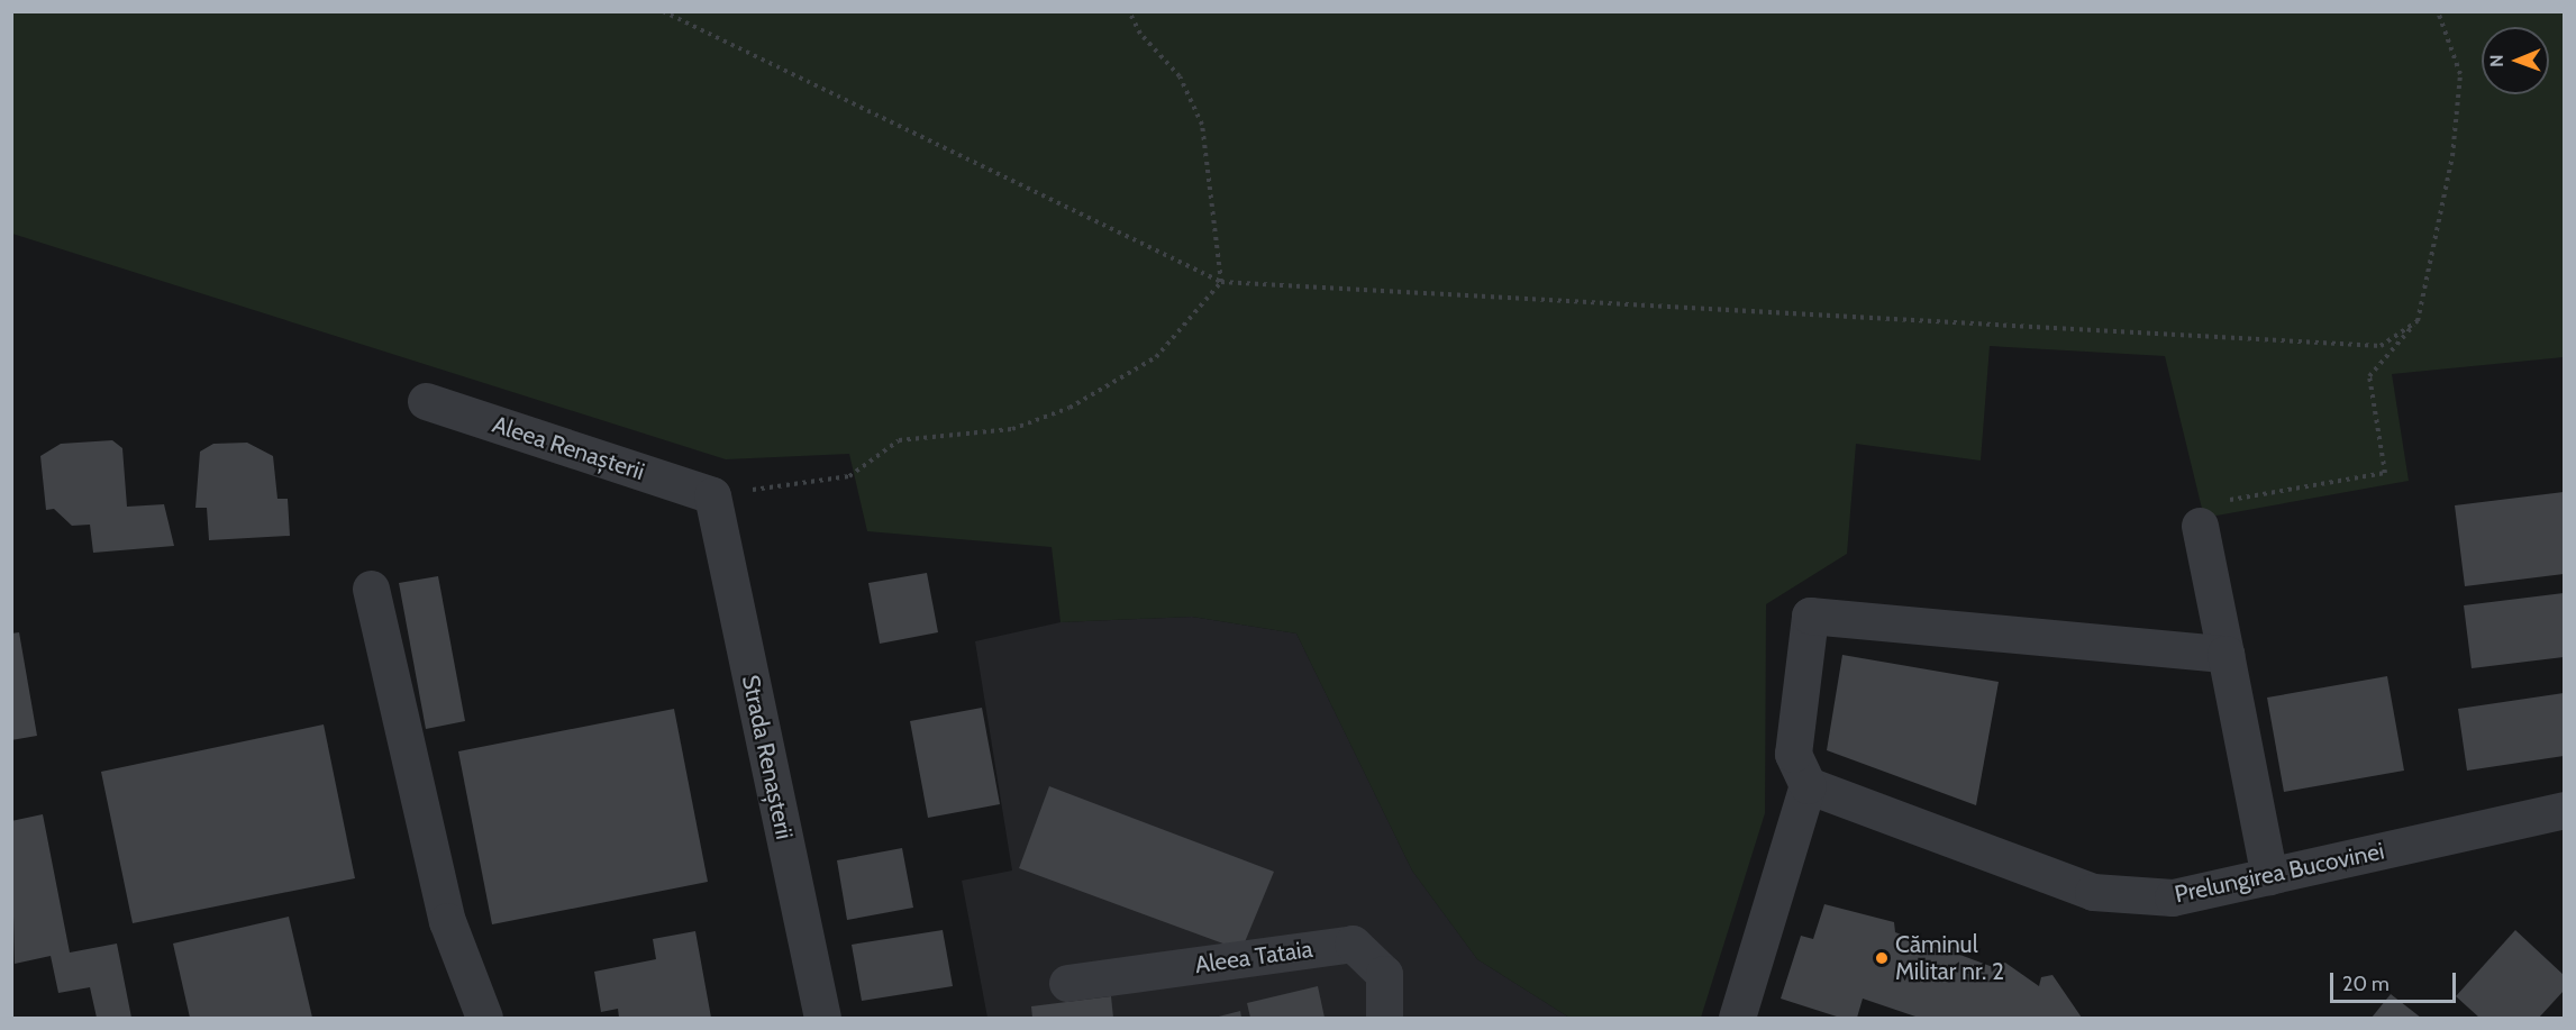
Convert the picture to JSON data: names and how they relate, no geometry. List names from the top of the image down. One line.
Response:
{"streets":{"street":["Aleea Renașterii","Strada Renașterii","Prelungirea Bucovinei","Aleea Tataia"]},"crossings":[["Aleea Renașterii","Strada Renașterii"]],"places":["Căminul Militar nr. 2"],"scale_bar":"20 m","north":"left"}
